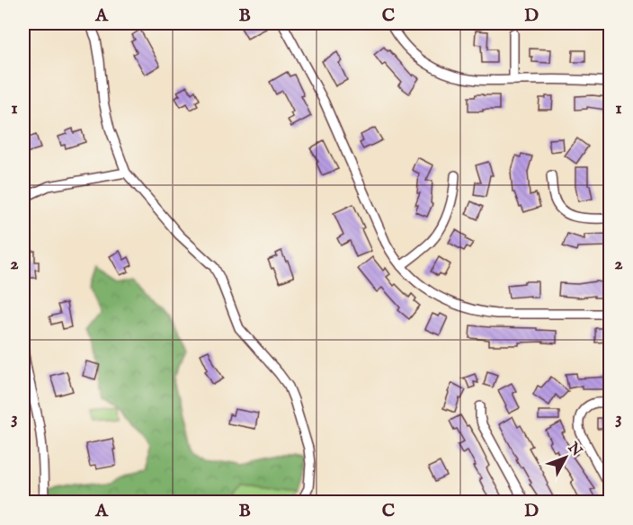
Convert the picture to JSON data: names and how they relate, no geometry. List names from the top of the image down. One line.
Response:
{"north":"top right","grid":{"columns":["A","B","C","D"],"rows":["1","2","3"]}}
